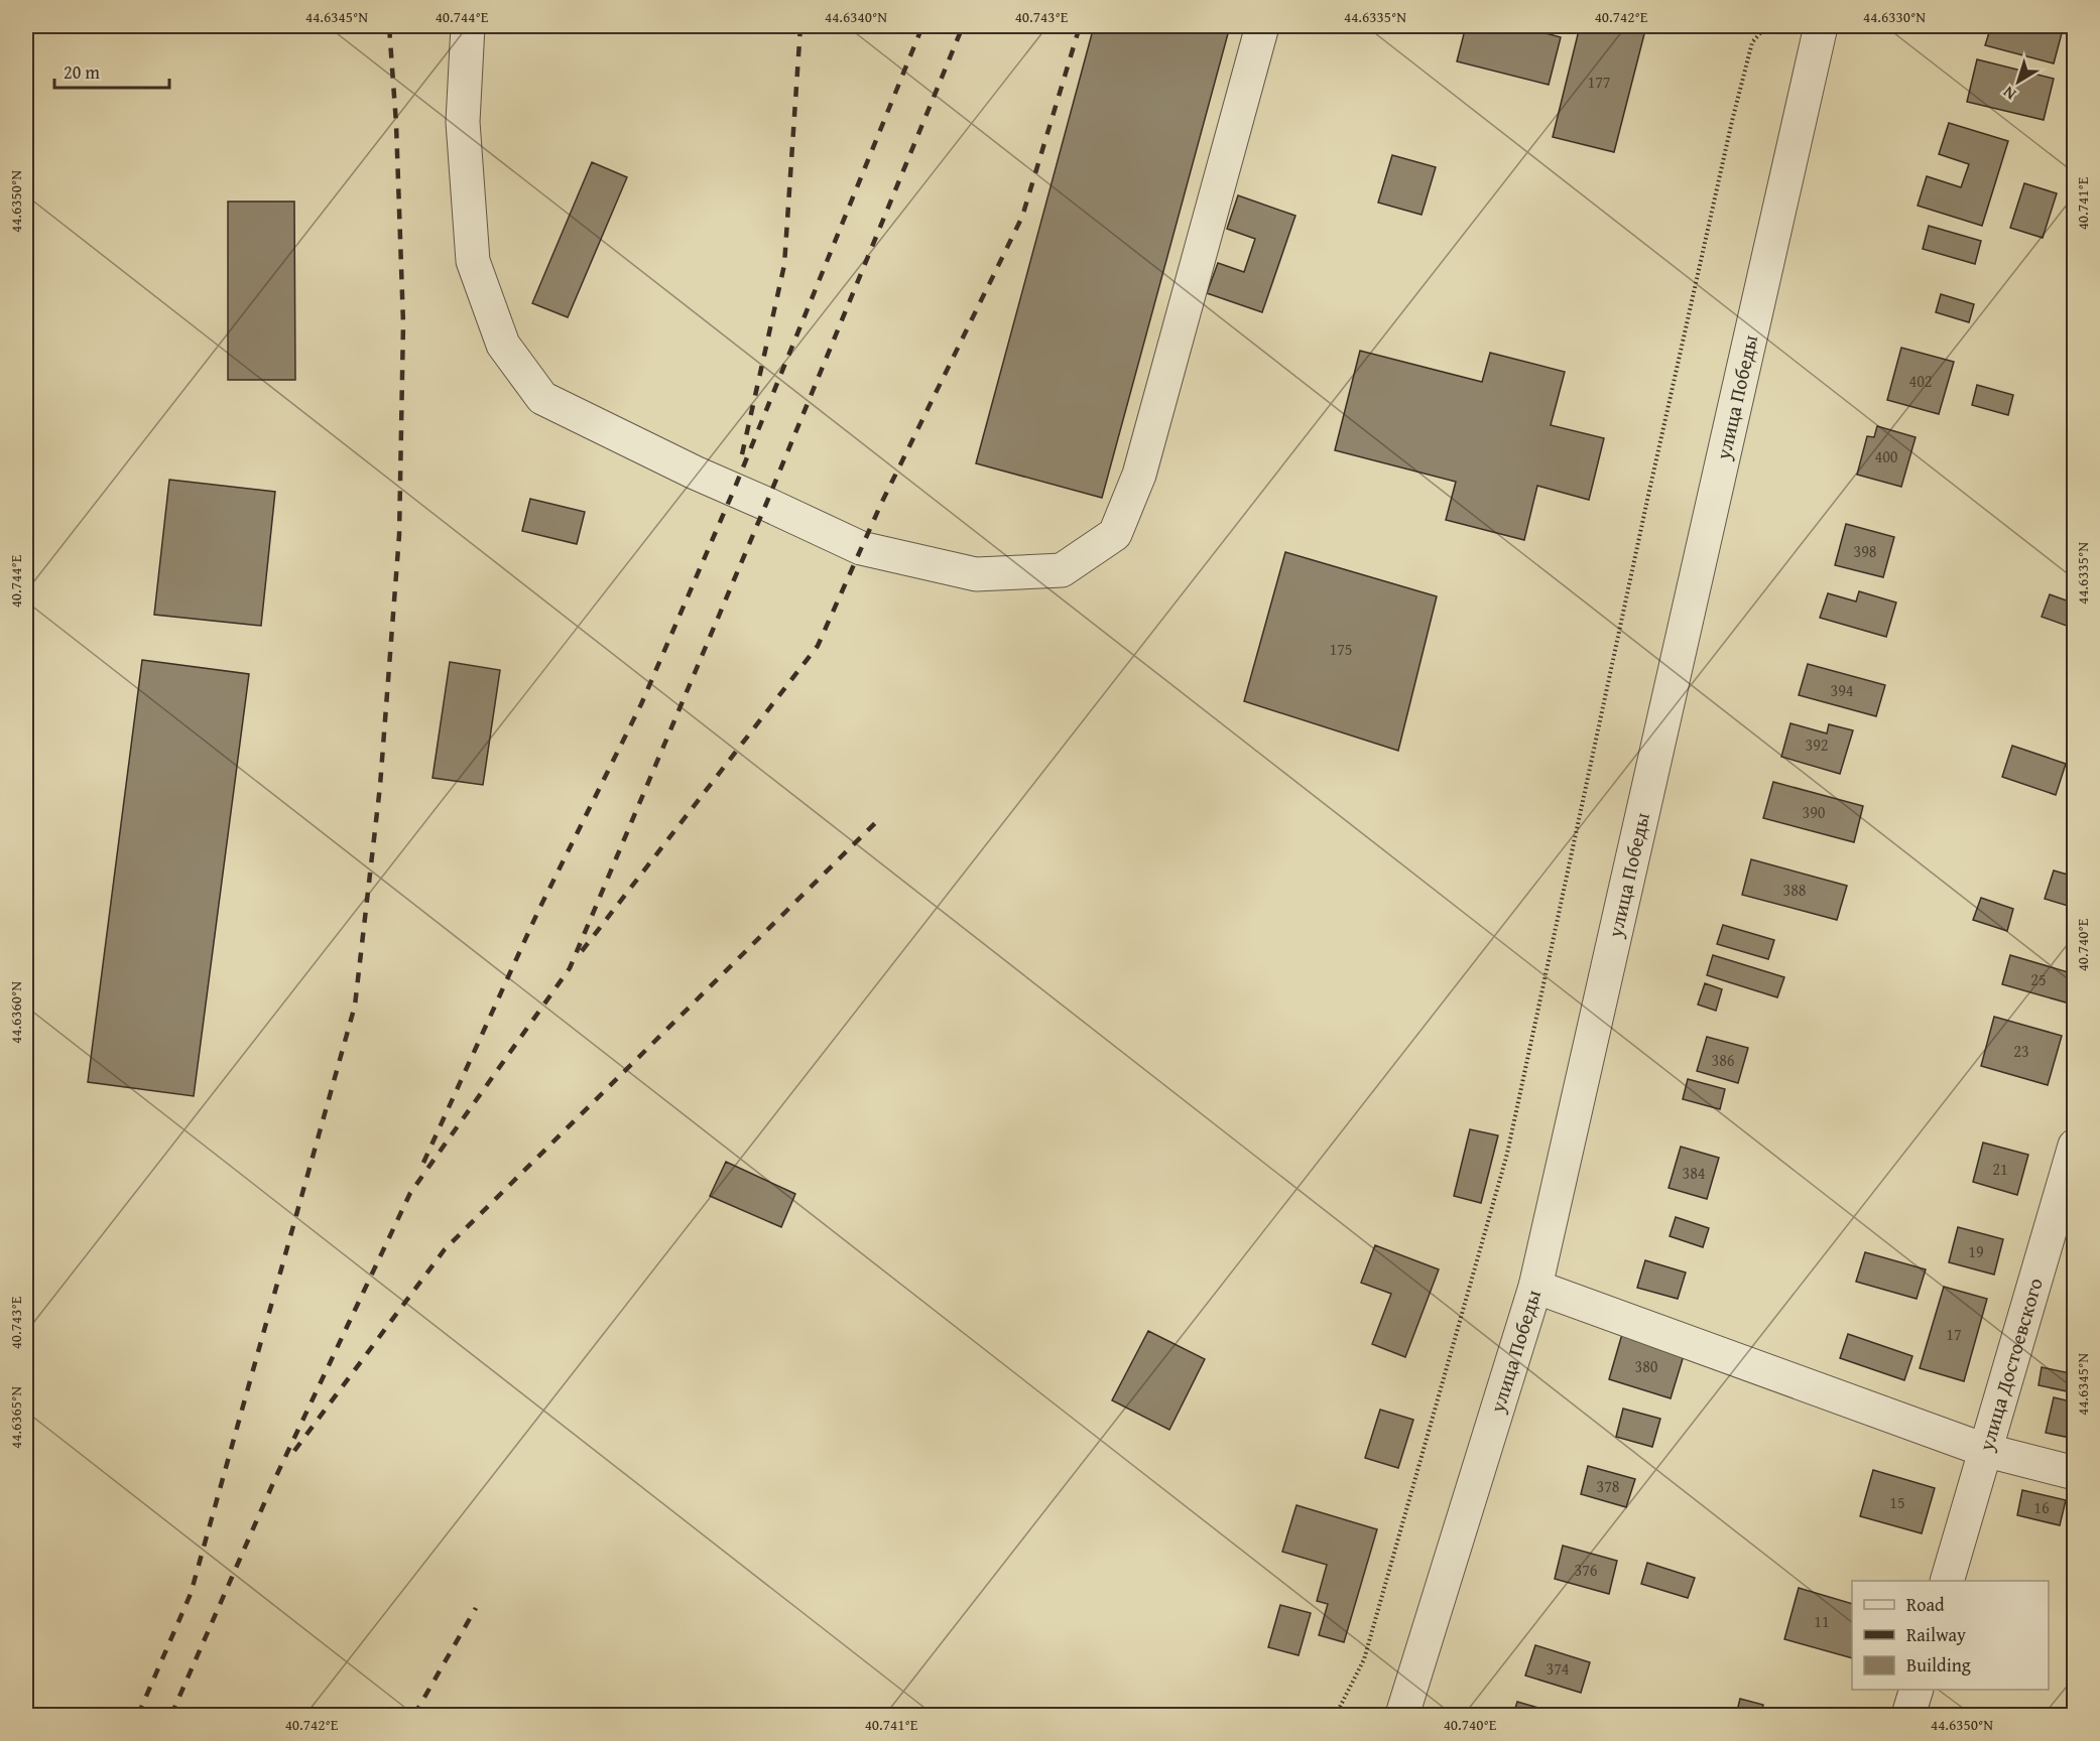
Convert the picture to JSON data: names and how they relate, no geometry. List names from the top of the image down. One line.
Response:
{"streets":{"street":["улица Победы","улица Достоевского"]},"house_numbers":["177","402","400","398","175","394","392","390","388","25","23","386","21","384","19","17","380","378","15","16","376","11","374"],"legend":["Road","Railway","Building"],"scale_bar":"20 m","north":"bottom left","coordinates":["44.6345°N","40.744°E","44.6340°N","40.743°E","44.6335°N","40.742°E","44.6330°N","44.6350°N","40.741°E","40.740°E","44.6360°N","44.6365°N"]}
